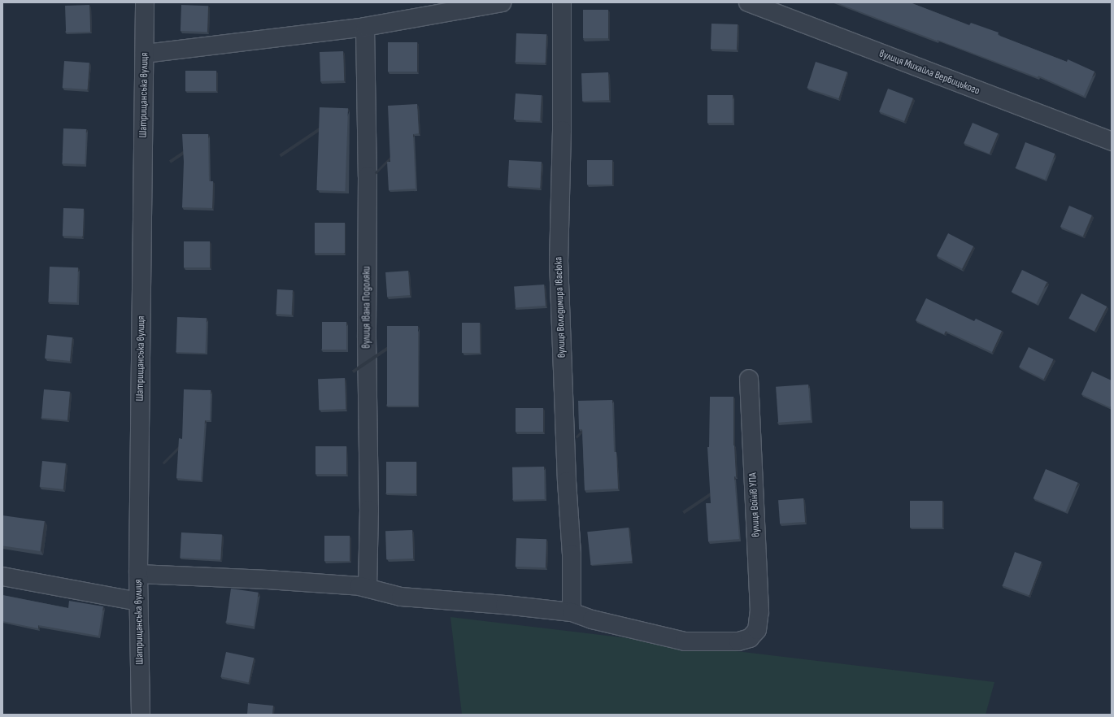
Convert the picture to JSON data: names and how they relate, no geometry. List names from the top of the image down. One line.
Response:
{"streets":{"street":["вулиця Михайла Вербицького","Шатрищанська вулиця","вулиця Івана Подоляки","вулиця Володимира Івасюка","вулиця Воїнів УПА"]},"crossings":[["вулиця Володимира Івасюка","вулиця Воїнів УПА"]]}
